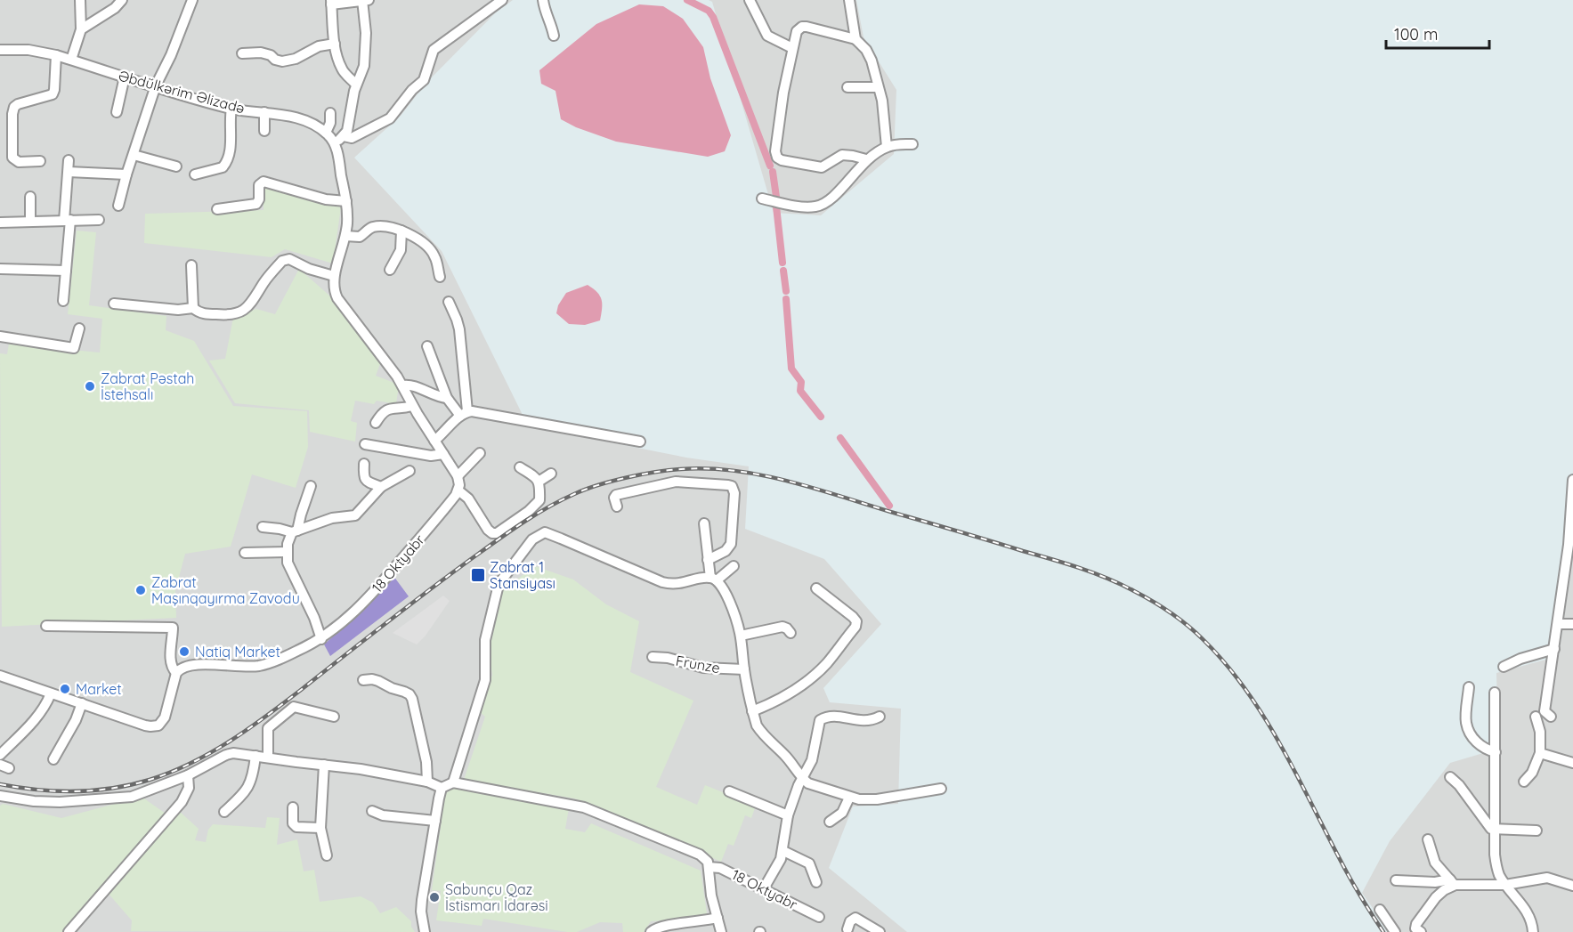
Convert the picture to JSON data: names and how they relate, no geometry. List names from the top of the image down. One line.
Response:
{"streets":{"street":["Əbdülkərim Əlizadə","18 Oktyabr","Frunze"]},"places":{"other":["Zabrat Pəstah İstehsalı","Zabrat Maşınqayırma Zavodu","Natiq Market","Market","Sabunçu Qaz İstismarı İdarəsi"],"transit":["Zabrat 1 Stansiyası"]},"scale_bar":"100 m"}
